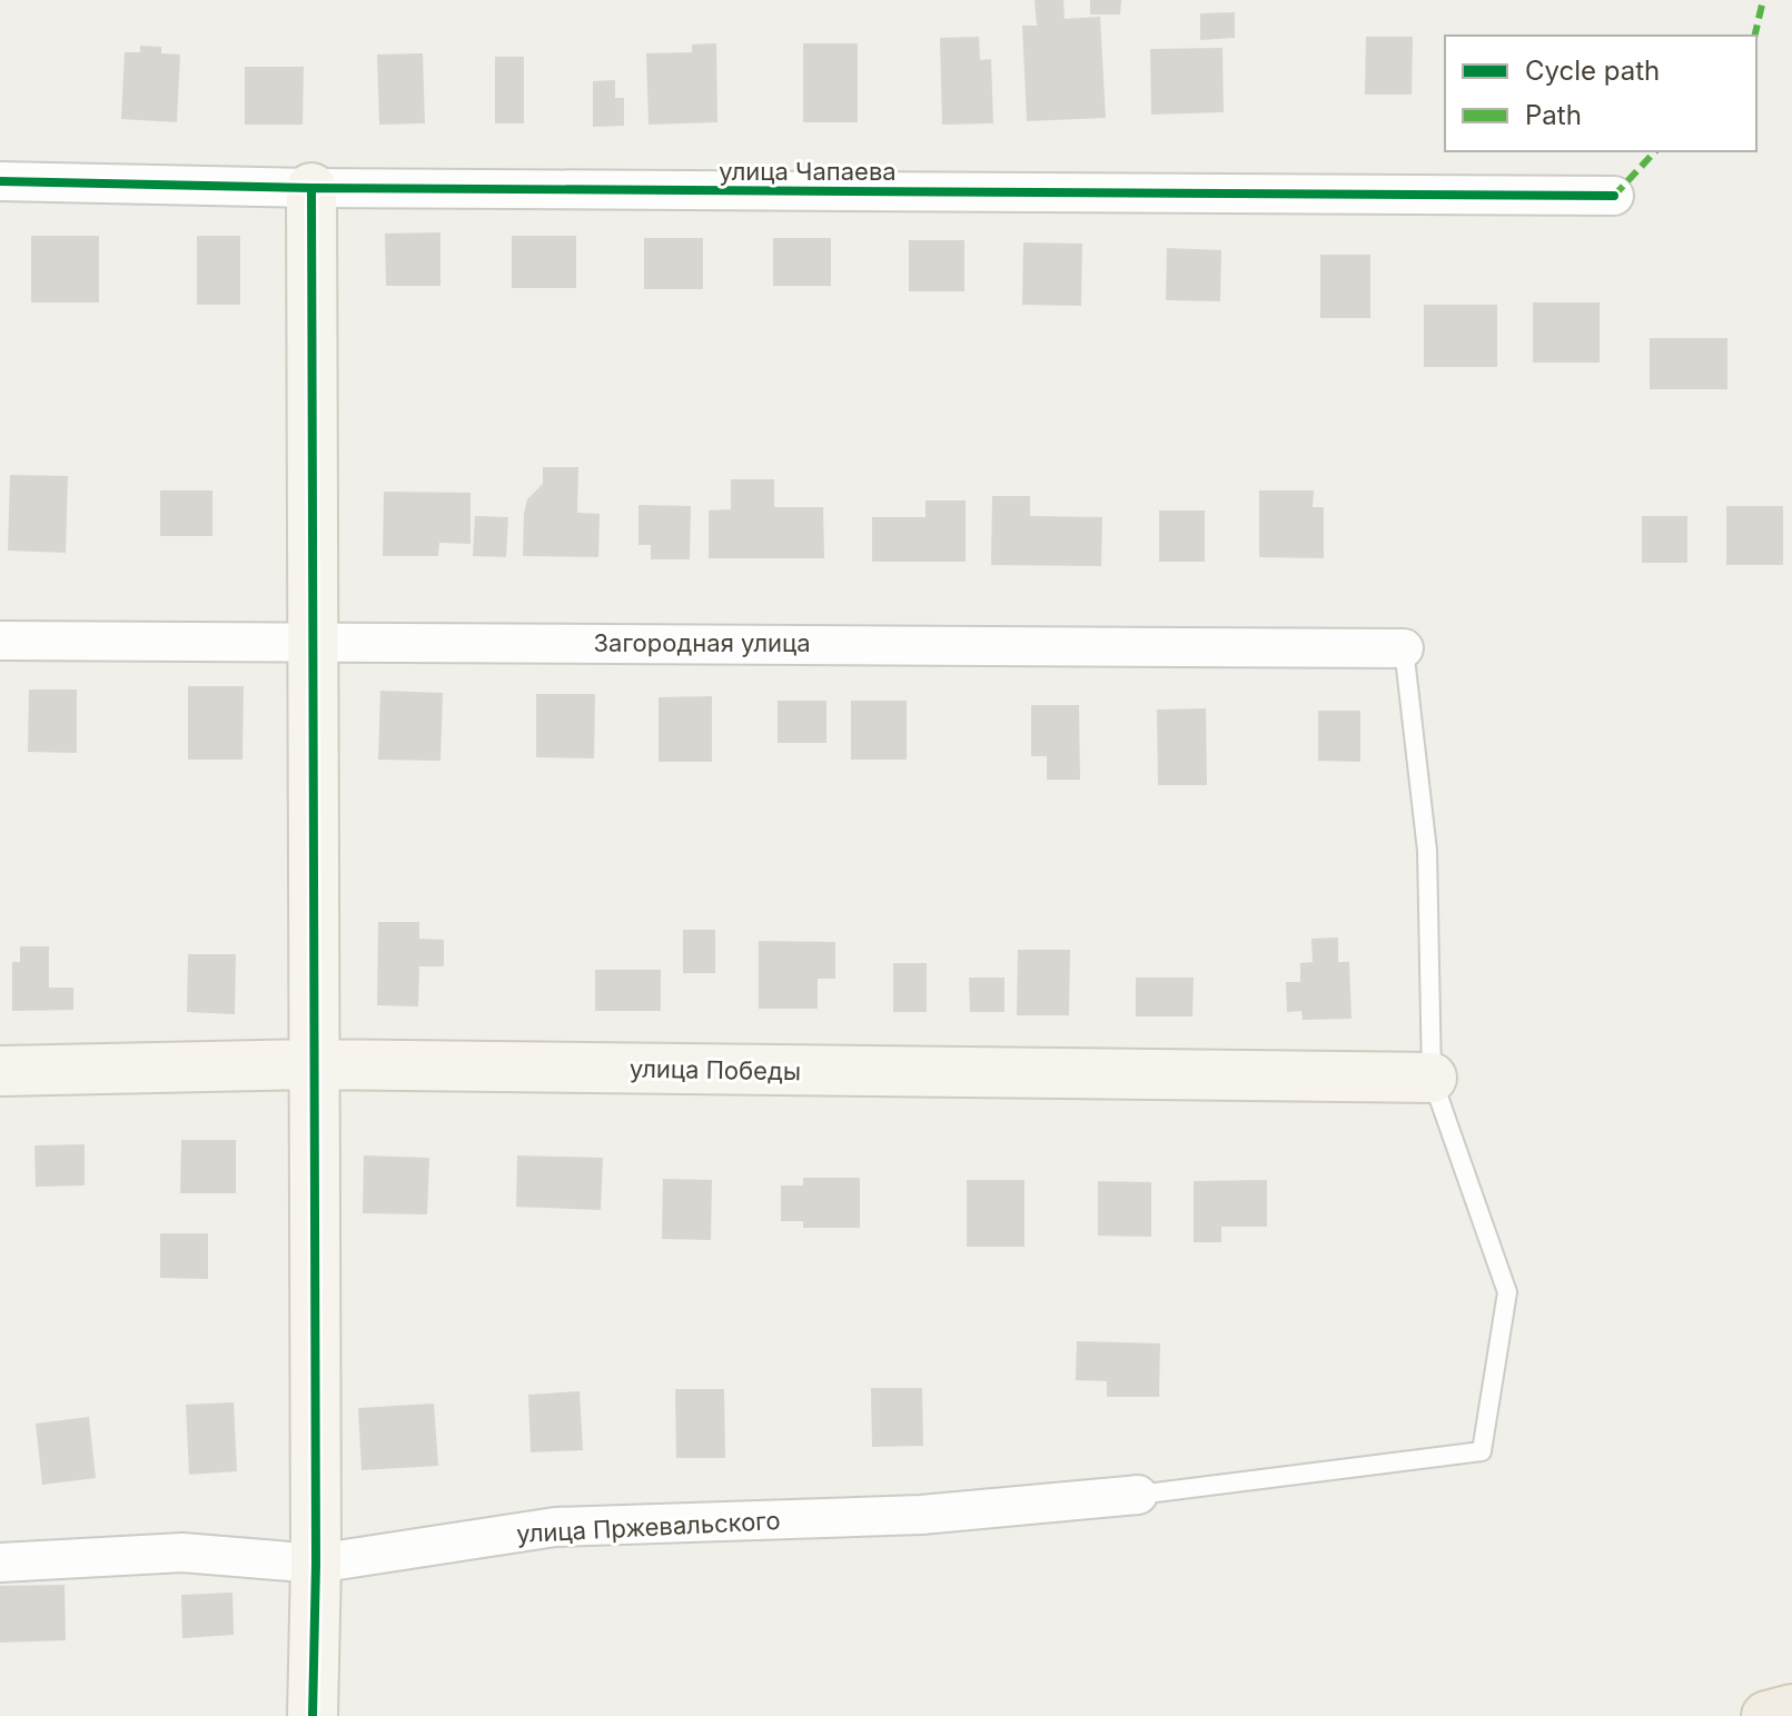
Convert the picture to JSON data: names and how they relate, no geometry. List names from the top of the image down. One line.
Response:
{"streets":{"street":["улица Чапаева","Загородная улица","улица Победы","улица Пржевальского"]},"legend":["Cycle path","Path"]}
